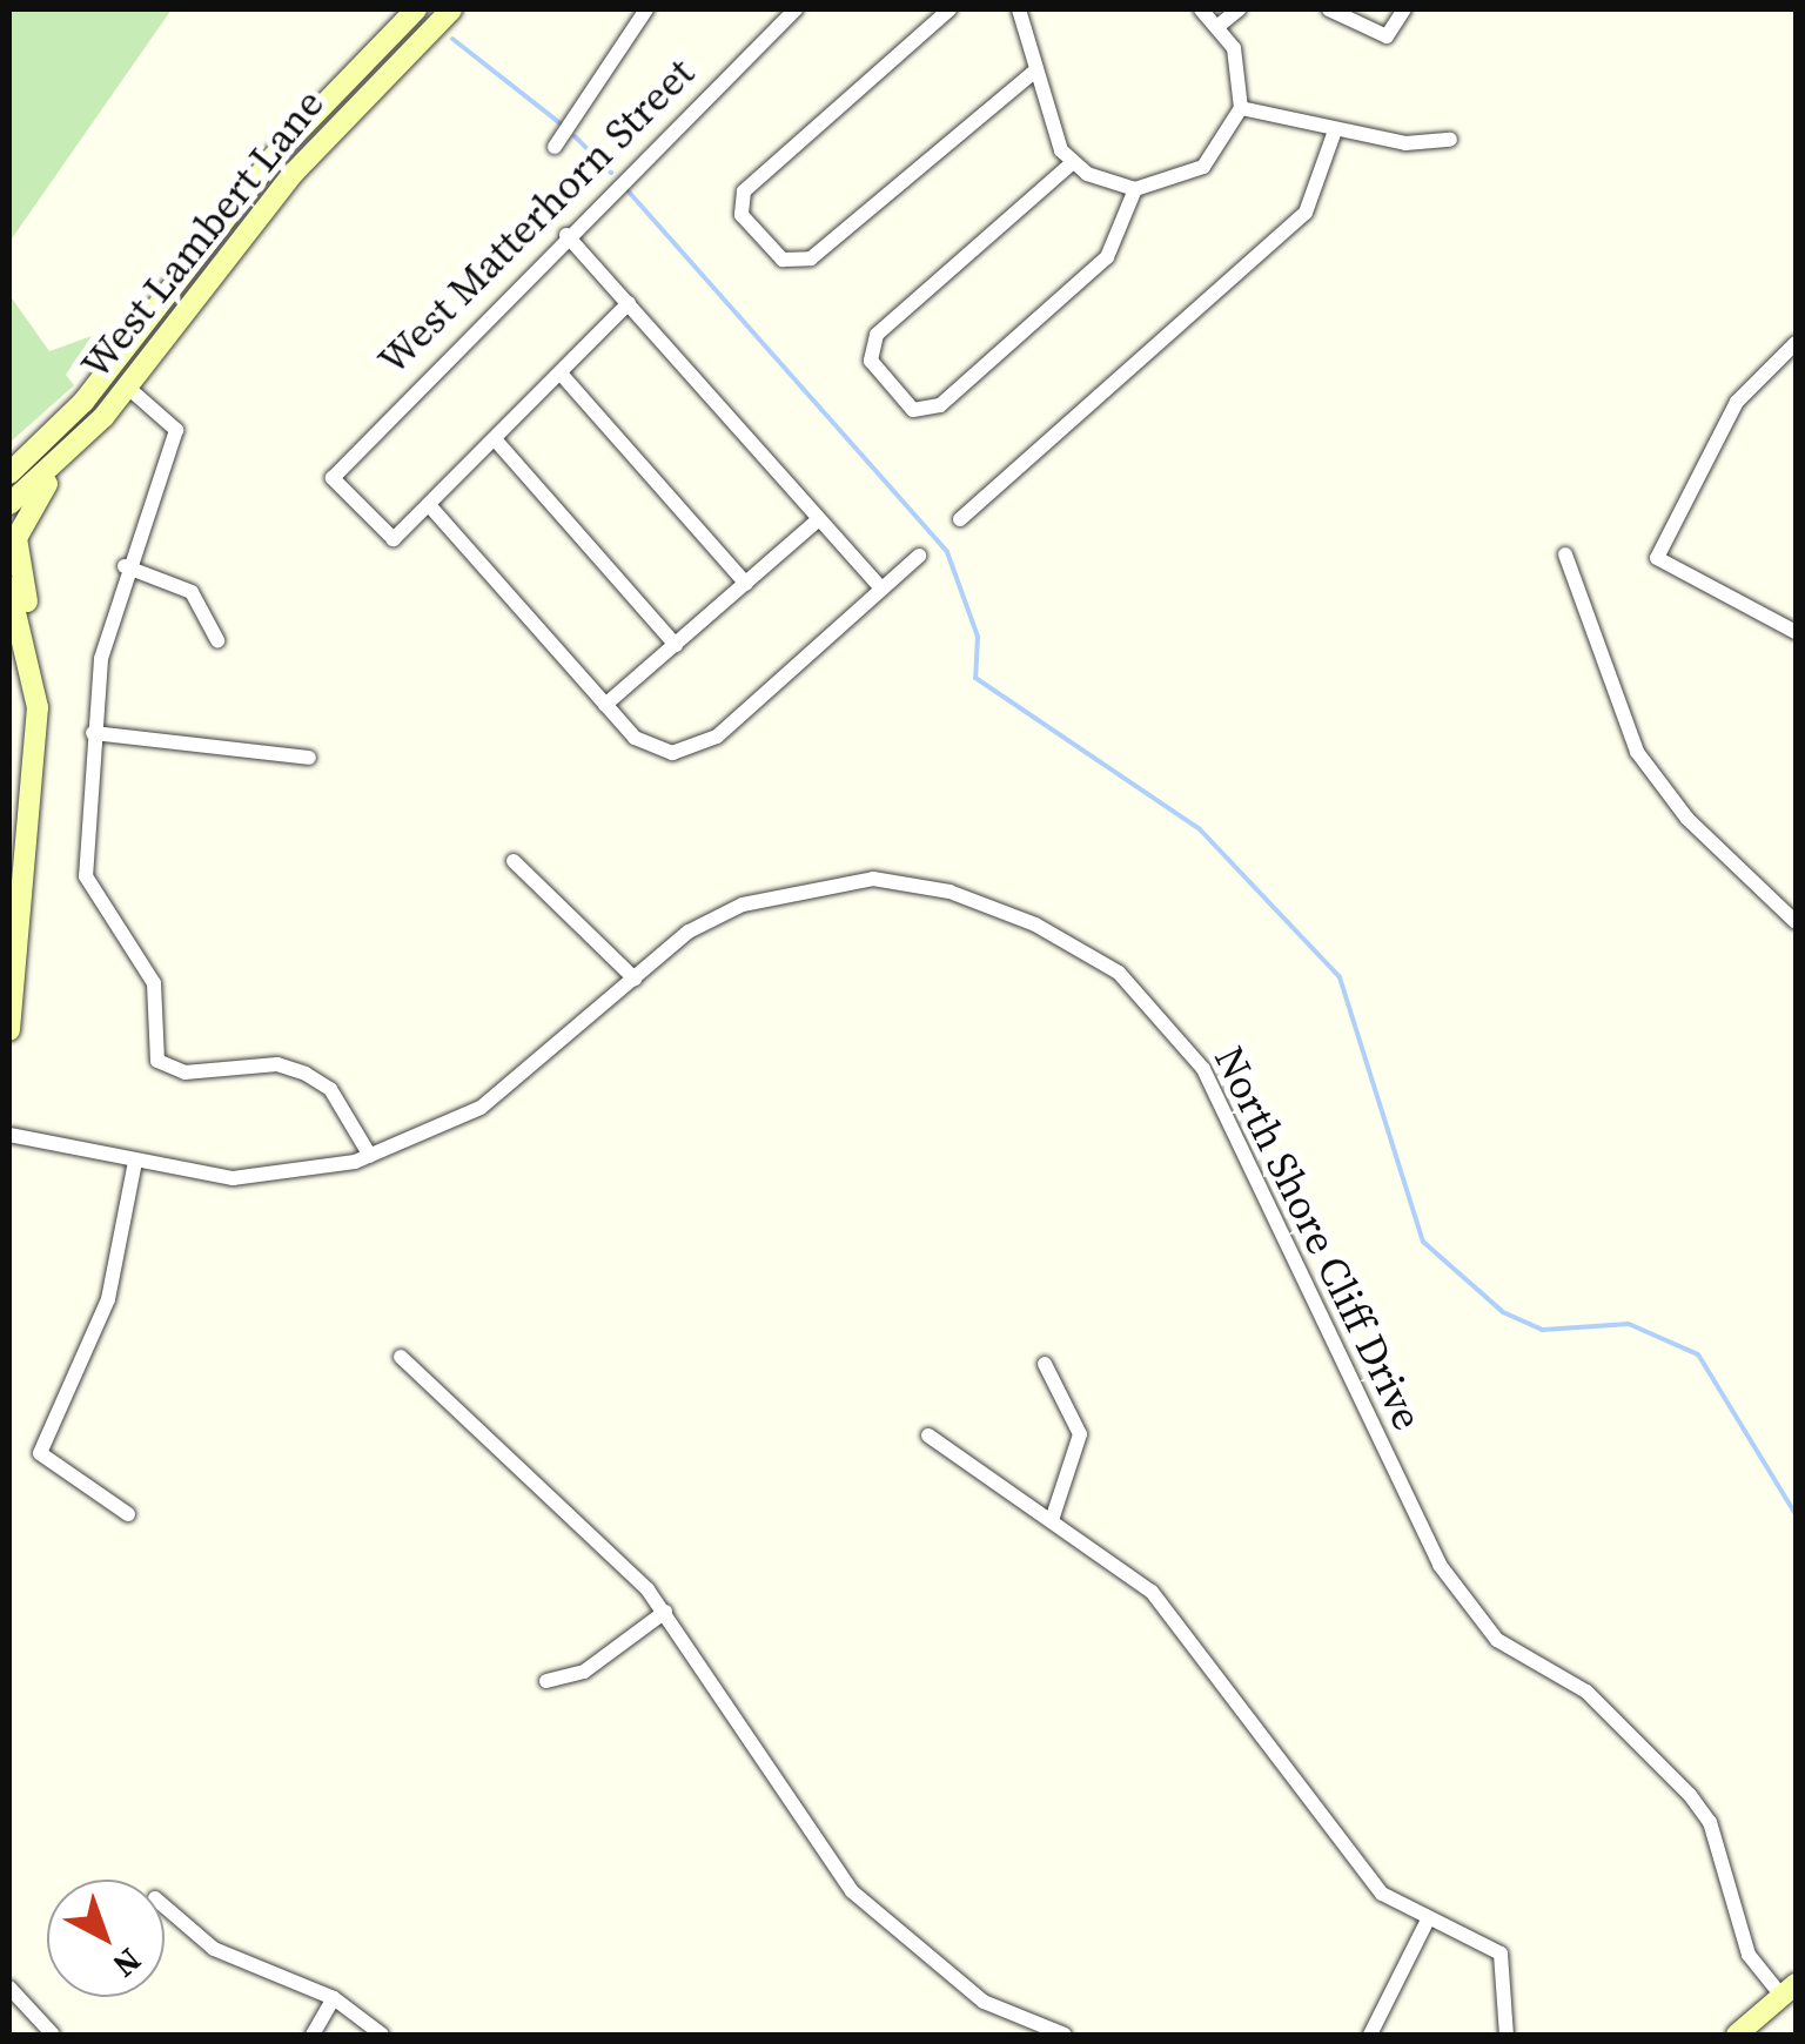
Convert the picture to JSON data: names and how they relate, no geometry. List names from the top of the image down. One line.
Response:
{"streets":{"main road":["West Lambert Lane"],"street":["West Matterhorn Street","North Shore Cliff Drive"]},"north":"bottom right"}
